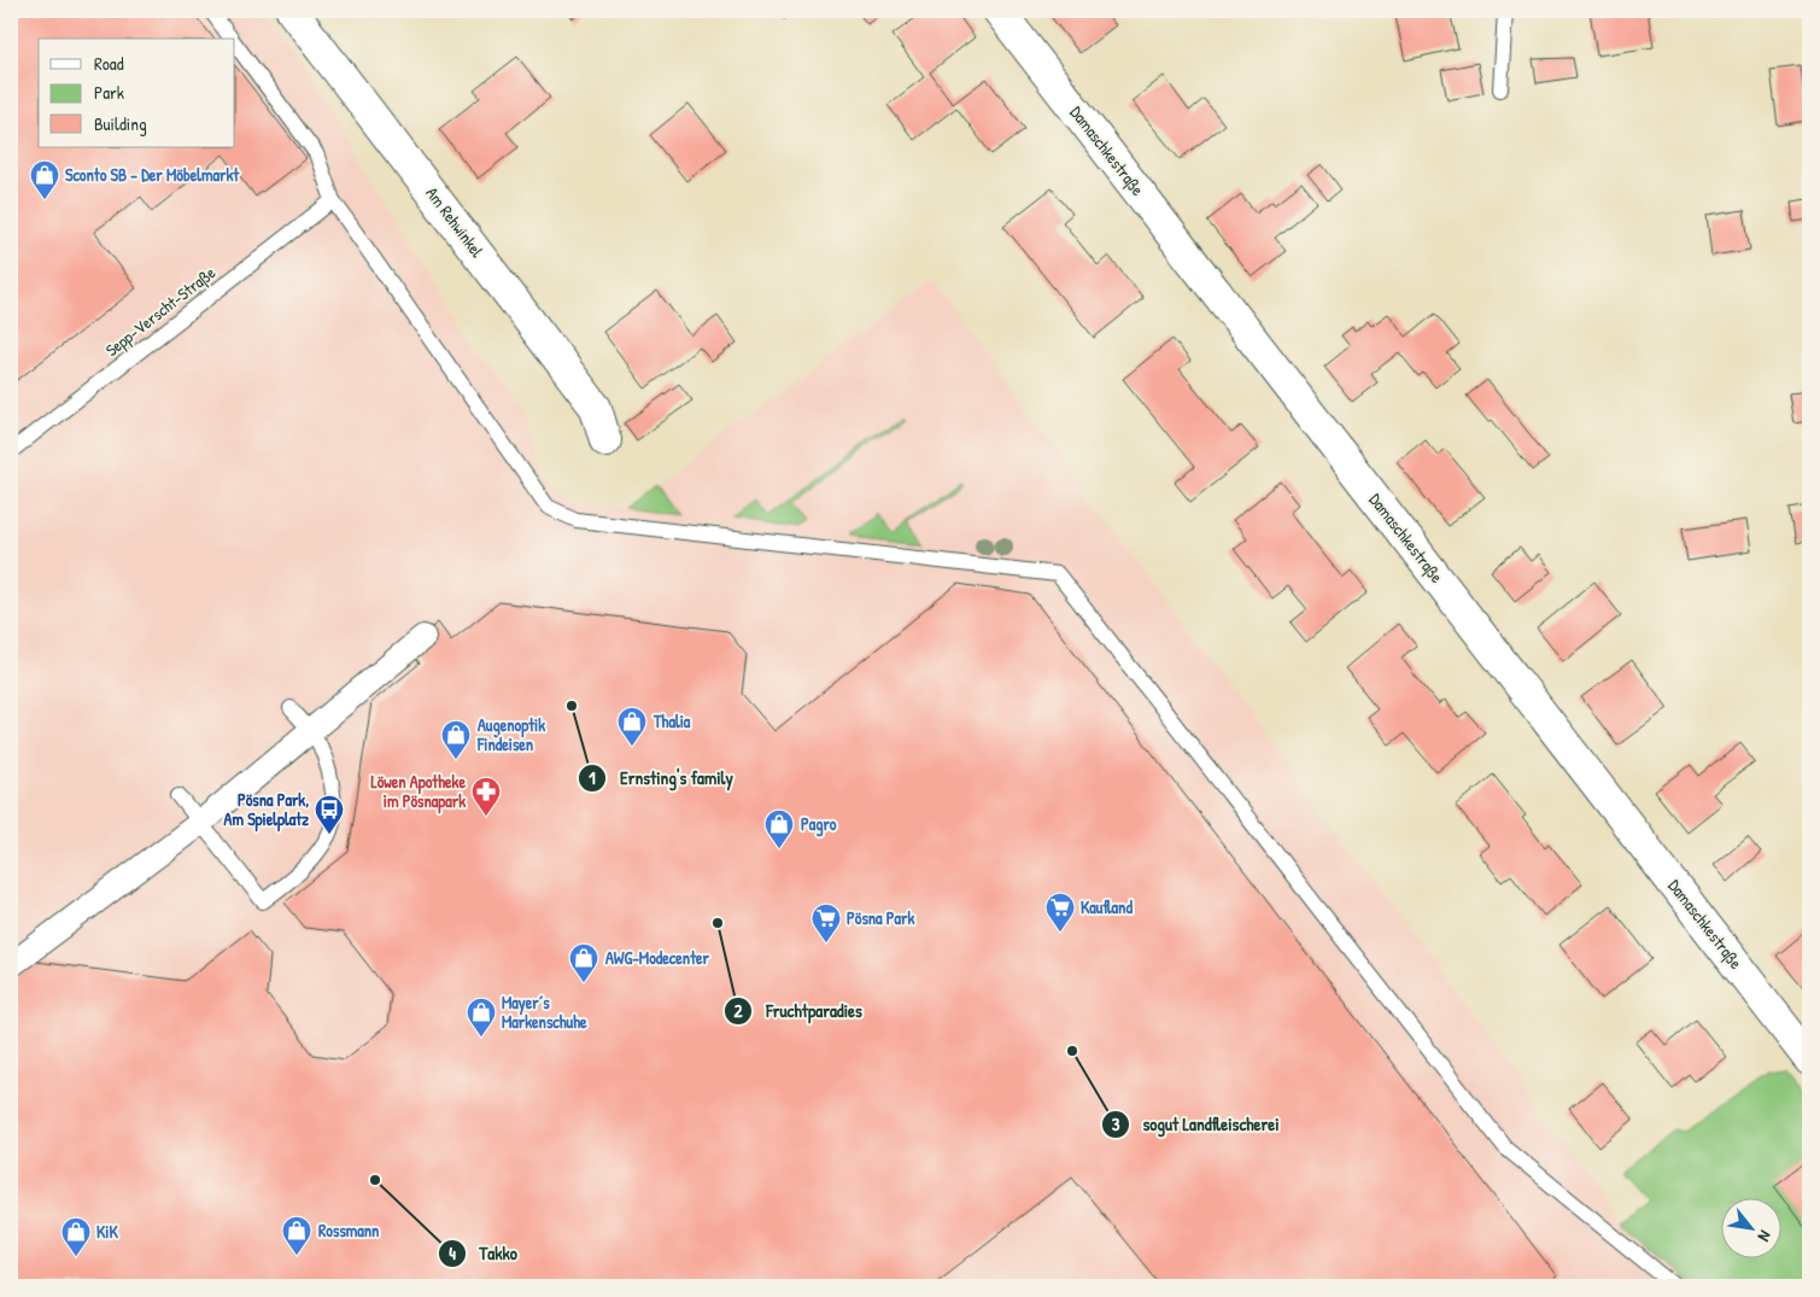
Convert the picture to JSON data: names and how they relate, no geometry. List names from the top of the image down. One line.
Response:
{"streets":{"street":["Damaschkestraße","Am Rehwinkel"],"lane":["Sepp-Verscht-Straße"]},"places":{"shop":["Sconto SB - Der Möbelmarkt","Thalia","Augenoptik Findeisen","Pagro","AWG-Modecenter","Mayer´s Markenschuhe","Rossmann","KiK"],"other":["Ernsting's family","Fruchtparadies","sogut Landfleischerei","Takko"],"pharmacy":["Löwen Apotheke im Pösnapark"],"bus stop":["Pösna Park, Am Spielplatz"],"supermarket":["Kaufland","Pösna Park"]},"legend":["Road","Park","Building"],"north":"bottom right"}
